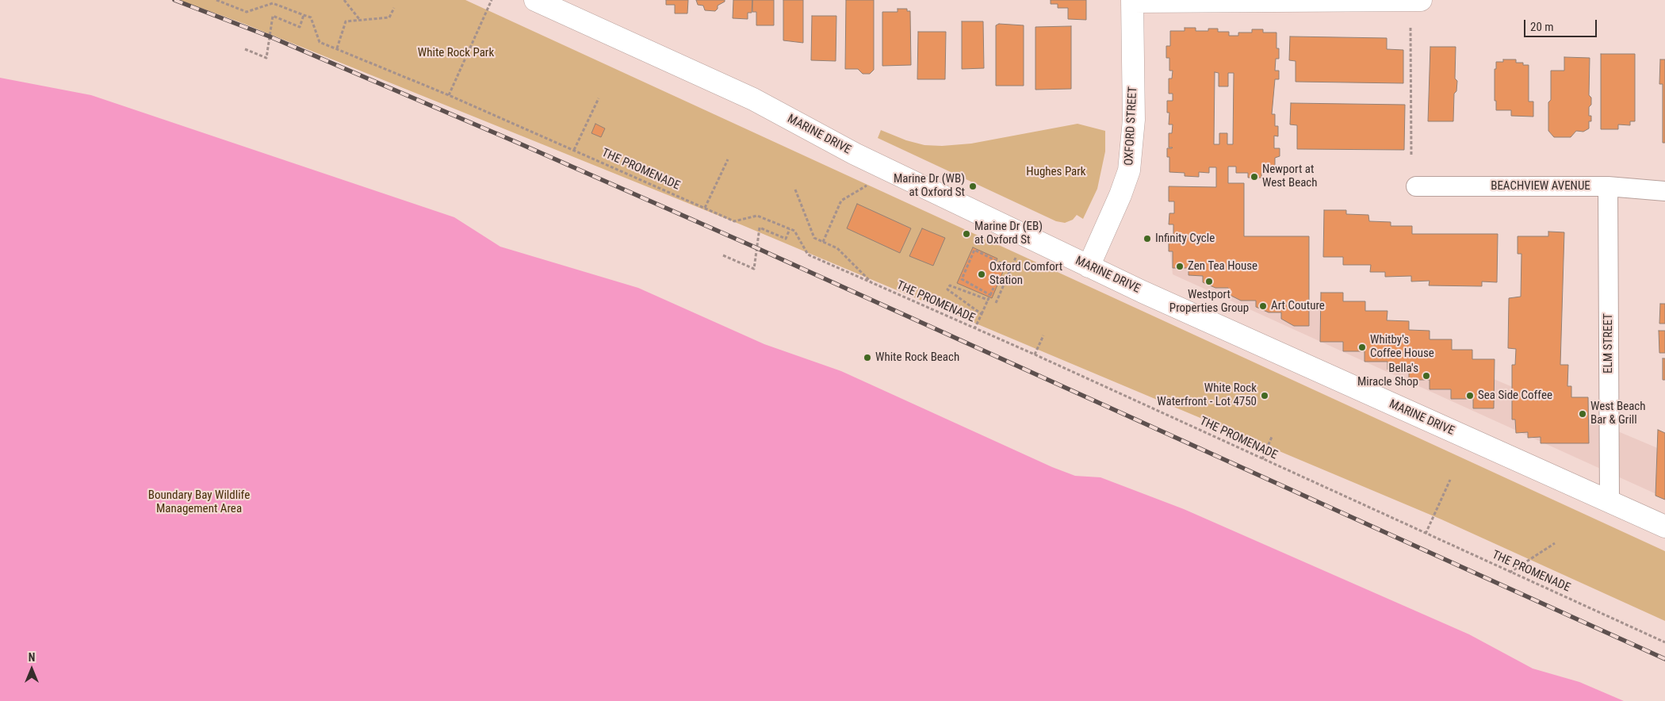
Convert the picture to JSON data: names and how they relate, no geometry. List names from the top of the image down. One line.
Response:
{"streets":{"street":["OXFORD STREET","MARINE DRIVE","BEACHVIEW AVENUE","ELM STREET"],"path":["THE PROMENADE"]},"crossings":[["OXFORD STREET","MARINE DRIVE"],["MARINE DRIVE","ELM STREET"],["BEACHVIEW AVENUE","ELM STREET"]],"parks":["White Rock Park","Hughes Park","Boundary Bay Wildlife Management Area"],"places":["Newport at West Beach","Marine Dr (WB) at Oxford St","Marine Dr (EB) at Oxford St","Infinity Cycle","Zen Tea House","Oxford Comfort Station","Westport Properties Group","Art Couture","Whitby's Coffee House","White Rock Beach","Bella's Miracle Shop","White Rock Waterfront - Lot 4750","Sea Side Coffee","West Beach Bar & Grill"],"scale_bar":"20 m","north":"top"}
